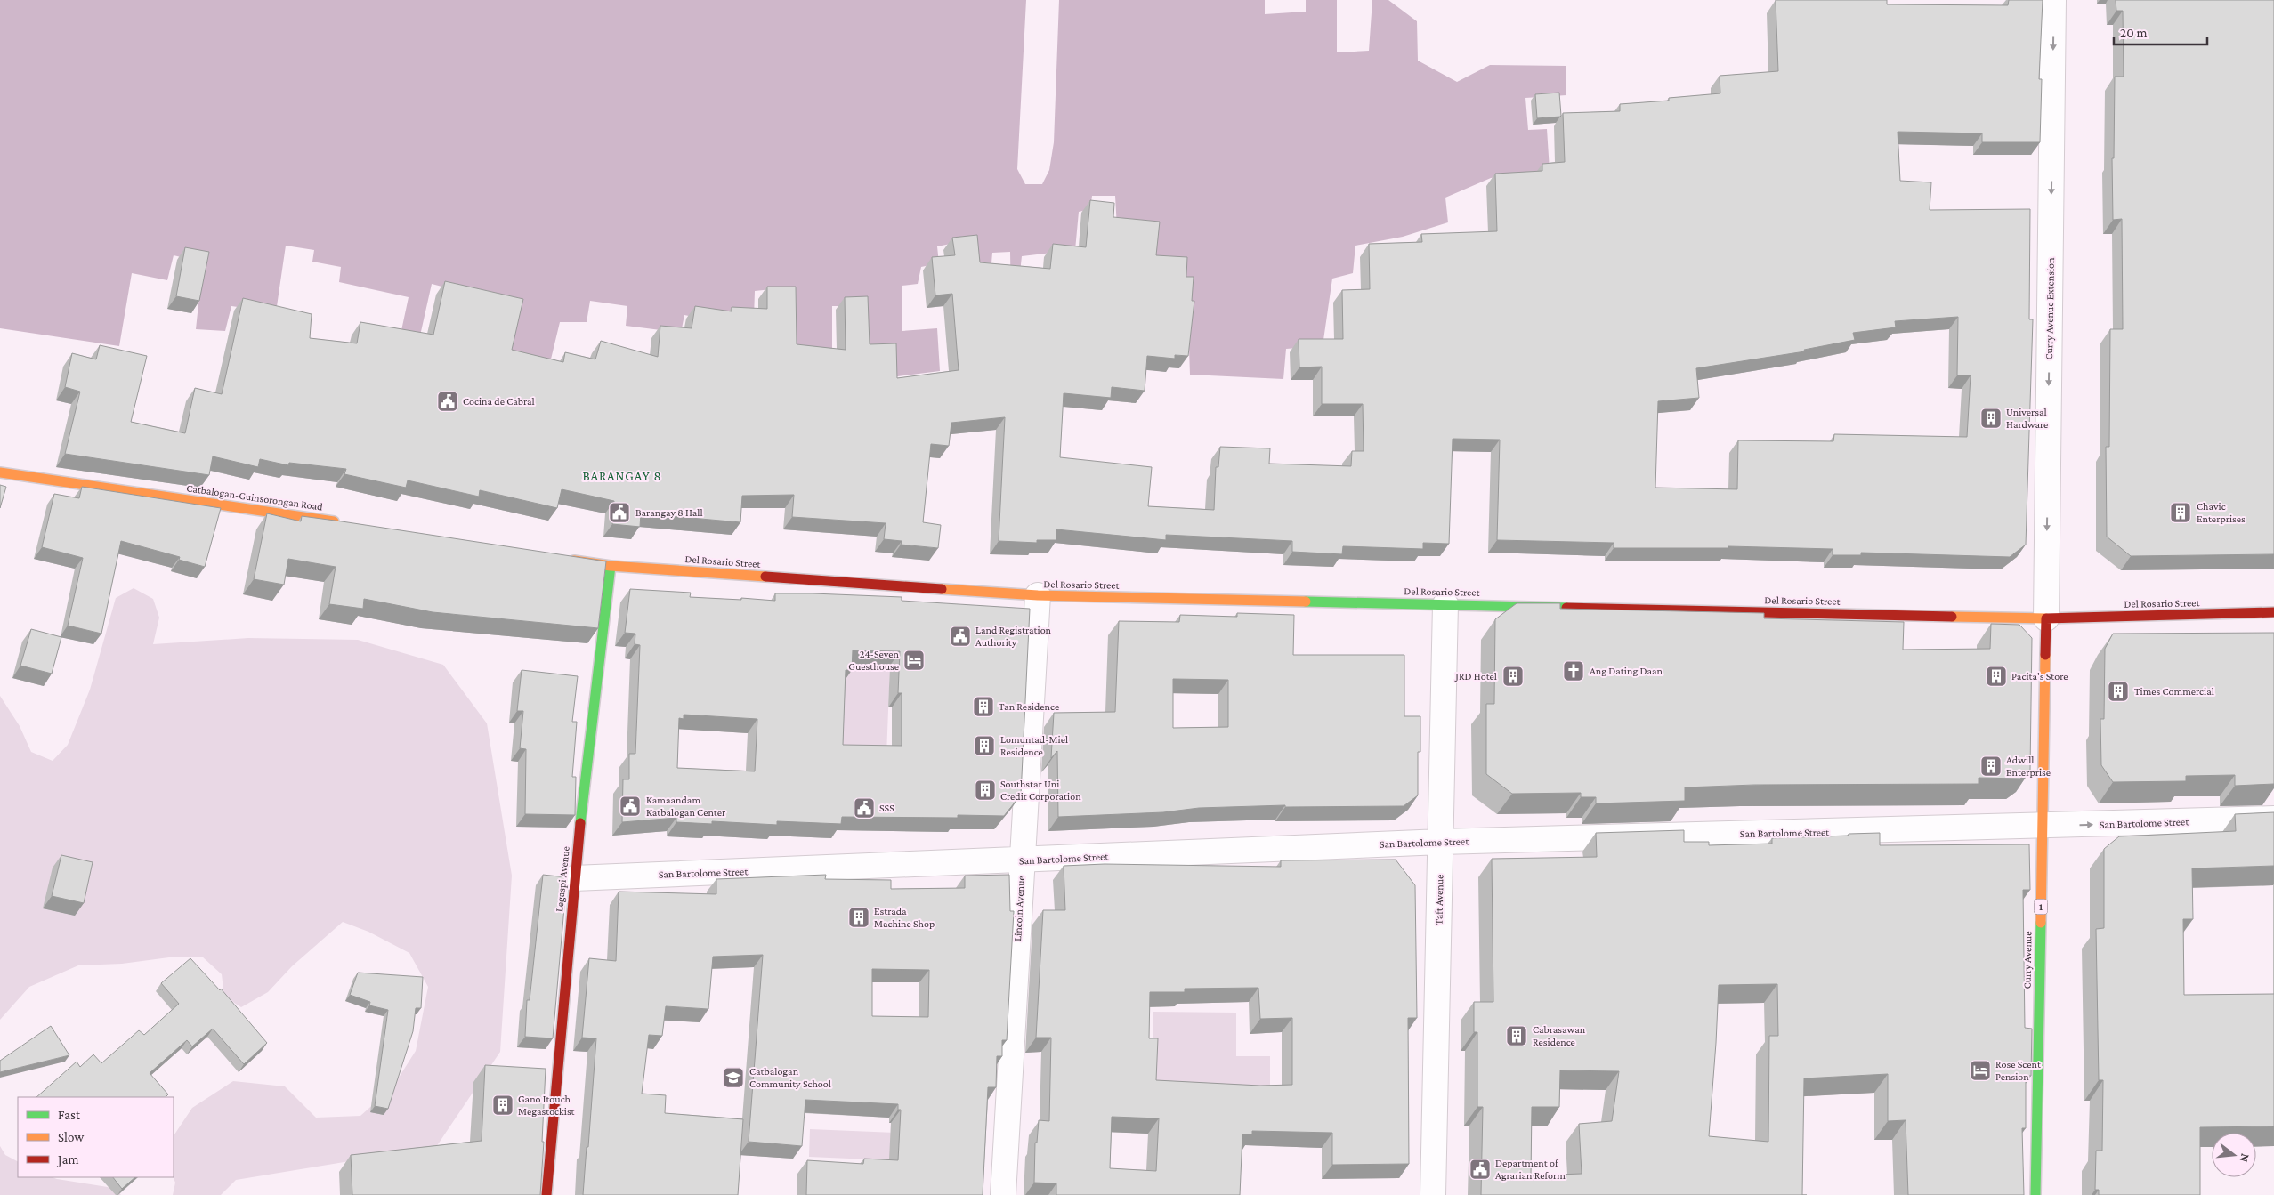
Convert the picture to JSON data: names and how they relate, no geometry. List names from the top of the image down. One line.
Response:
{"streets":{"street":["Curry Avenue Extension","Catbalogan-Guinsorongan Road","Del Rosario Street","San Bartolome Street","Legaspi Avenue","Taft Avenue","1","Lincoln Avenue","Curry Avenue"]},"crossings":[["Curry Avenue Extension","Del Rosario Street"],["Curry Avenue Extension","Curry Avenue"],["Del Rosario Street","Legaspi Avenue"],["Del Rosario Street","Taft Avenue"],["Del Rosario Street","Lincoln Avenue"],["Del Rosario Street","Curry Avenue"],["San Bartolome Street","Legaspi Avenue"],["San Bartolome Street","Taft Avenue"],["San Bartolome Street","Lincoln Avenue"],["San Bartolome Street","Curry Avenue"]],"one_way":["Curry Avenue Extension"],"districts":["BARANGAY 8"],"places":{"public building":["Cocina de Cabral","Barangay 8 Hall","Land Registration Authority","Kamaandam Katbalogan Center","SSS","Department of Agrarian Reform"],"building":["Universal Hardware","Chavic Enterprises","JRD Hotel","Pacita's Store","Times Commercial","Tan Residence","Lomuntad-Miel Residence","Adwill Enterprise","Southstar Uni Credit Corporation","Estrada Machine Shop","Cabrasawan Residence","Gano Itouch Megastockist"],"hotel":["24-Seven Guesthouse","Rose Scent Pension"],"church":["Ang Dating Daan"],"school or university":["Catbalogan Community School"]},"legend":["Fast","Slow","Jam"],"scale_bar":"20 m","north":"right"}
